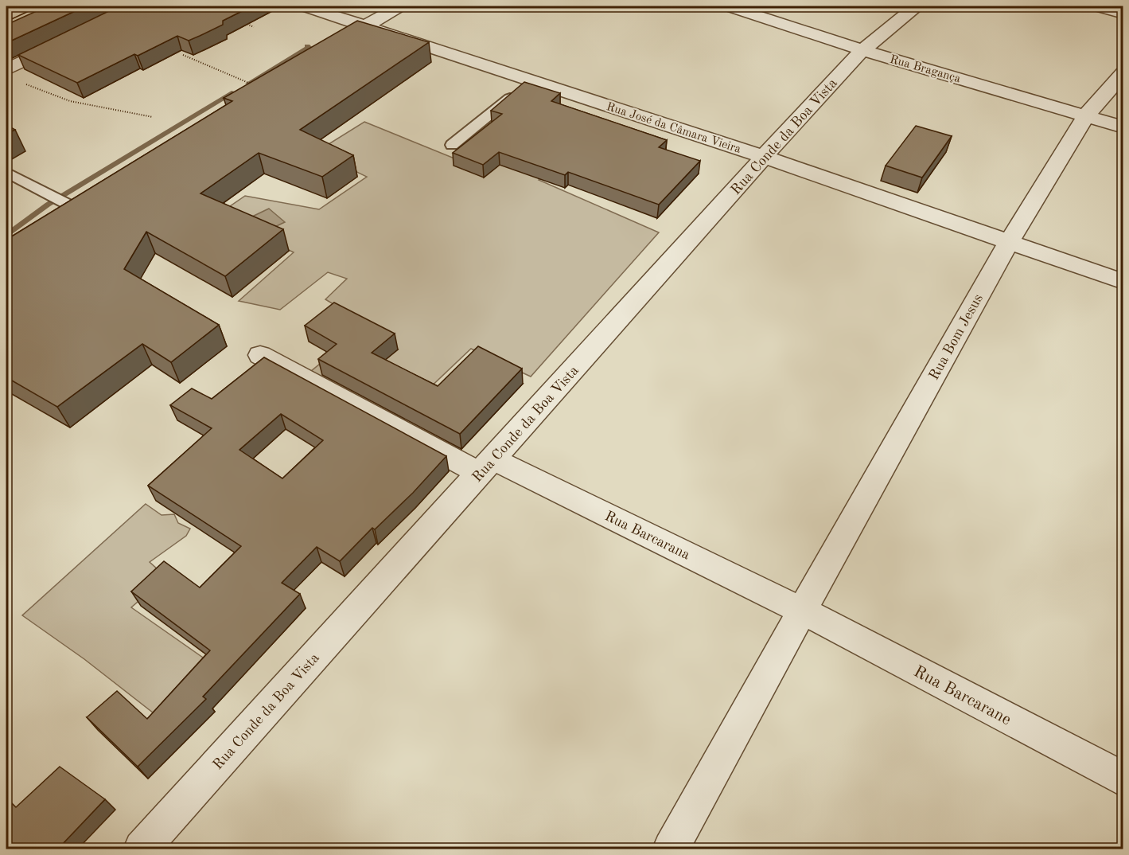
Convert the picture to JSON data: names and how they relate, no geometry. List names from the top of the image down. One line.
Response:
{"streets":{"street":["Rua Bragança","Rua José da Câmara Vieira","Rua Conde da Boa Vista","Rua Bom Jesus","Rua Barcarana","Rua Barcarane"]},"crossings":[["Rua Bragança","Rua Conde da Boa Vista"],["Rua Bragança","Rua Bom Jesus"],["Rua José da Câmara Vieira","Rua Conde da Boa Vista"],["Rua José da Câmara Vieira","Rua Bom Jesus"],["Rua Conde da Boa Vista","Rua Barcarana"],["Rua Bom Jesus","Rua Barcarana"],["Rua Bom Jesus","Rua Barcarane"],["Rua Barcarana","Rua Barcarane"]]}
